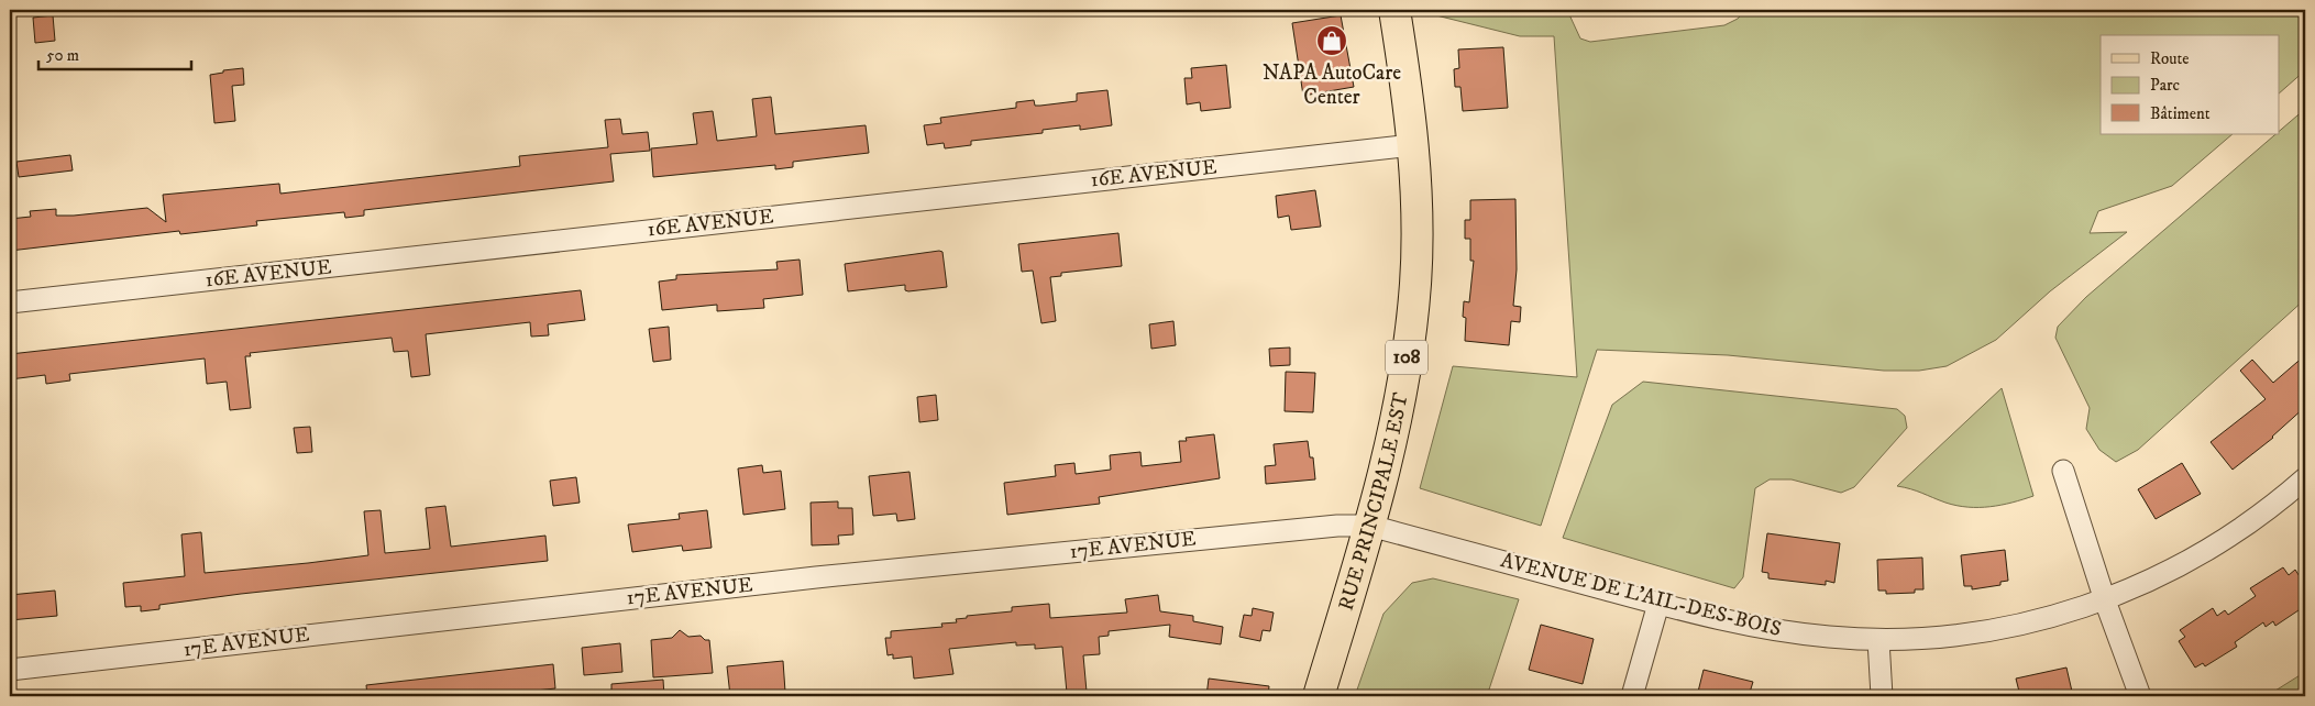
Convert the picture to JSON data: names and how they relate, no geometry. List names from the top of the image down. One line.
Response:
{"streets":{"main road":["108","RUE PRINCIPALE EST"],"street":["16E AVENUE","17E AVENUE","AVENUE DE L'AIL-DES-BOIS"]},"crossings":[["16E AVENUE","RUE PRINCIPALE EST"],["RUE PRINCIPALE EST","17E AVENUE"],["RUE PRINCIPALE EST","AVENUE DE L'AIL-DES-BOIS"],["17E AVENUE","AVENUE DE L'AIL-DES-BOIS"]],"places":{"shop":["NAPA AutoCare Center"]},"legend":["Route","Parc","Bâtiment"],"scale_bar":"50 m"}
